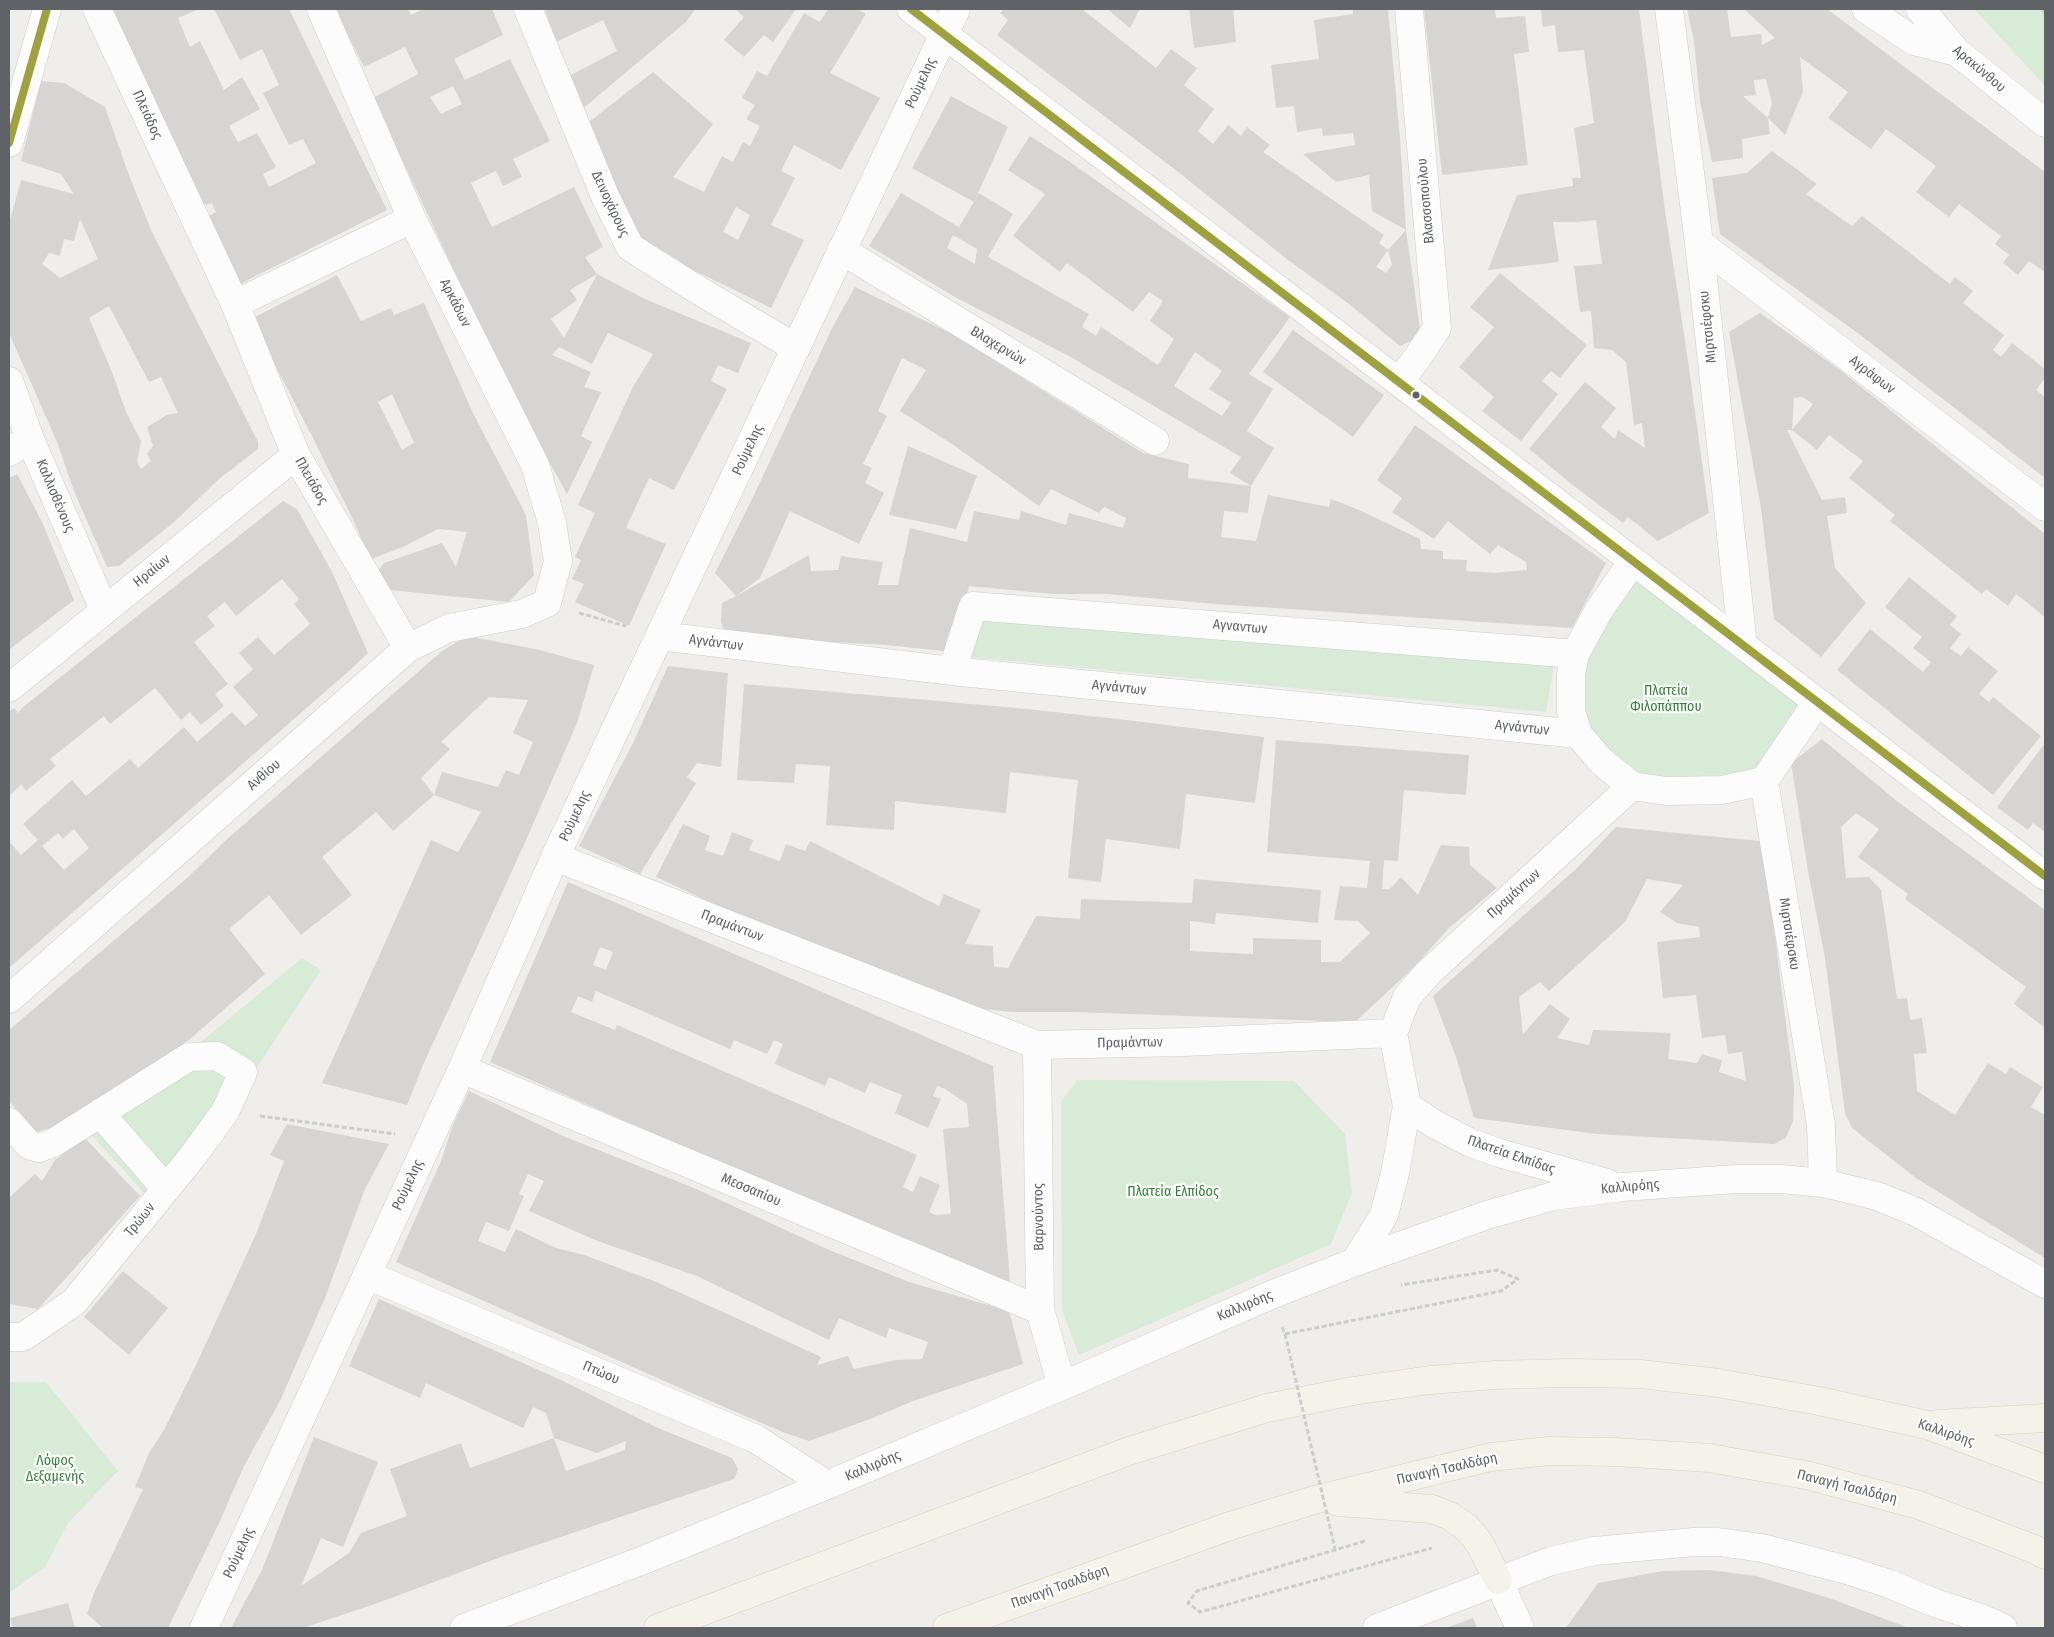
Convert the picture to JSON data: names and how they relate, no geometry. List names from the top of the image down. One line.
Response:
{"streets":{"main road":["Καλλιρόης","Παναγή Τσαλδάρη"],"street":["Αρακύνθου","Ρούμελης","Πλειάδος","Βλασσοπούλου","Δεινοχάρους","Αρκάδων","Μιρτσιέφσκυ","Βλαχερνών","Αγράφων","Καλλισθένους","Ηραίων","Αγναντων","Αγνάντων","Ανθίου","Πραμάντων","Πλατεία Ελπίδας","Μεσσαπίου","Βαρνούντος","Τρώων","Πτώου"]},"crossings":[["Ρούμελης","Δεινοχάρους"],["Ρούμελης","Βλαχερνών"],["Ρούμελης","Αγνάντων"],["Ρούμελης","Πραμάντων"],["Ρούμελης","Μεσσαπίου"],["Ρούμελης","Πτώου"],["Πλειάδος","Ηραίων"],["Πλειάδος","Ανθίου"],["Αρκάδων","Ανθίου"],["Μιρτσιέφσκυ","Αγράφων"],["Μιρτσιέφσκυ","Καλλιρόης"],["Καλλισθένους","Ηραίων"],["Αγναντων","Αγνάντων"],["Πραμάντων","Βαρνούντος"],["Πλατεία Ελπίδας","Καλλιρόης"],["Καλλιρόης","Βαρνούντος"],["Καλλιρόης","Πτώου"],["Μεσσαπίου","Βαρνούντος"]],"parks":["Πλατεία Φιλοπάππου","Πλατεία Ελπίδος","Λόφος Δεξαμενής"]}
